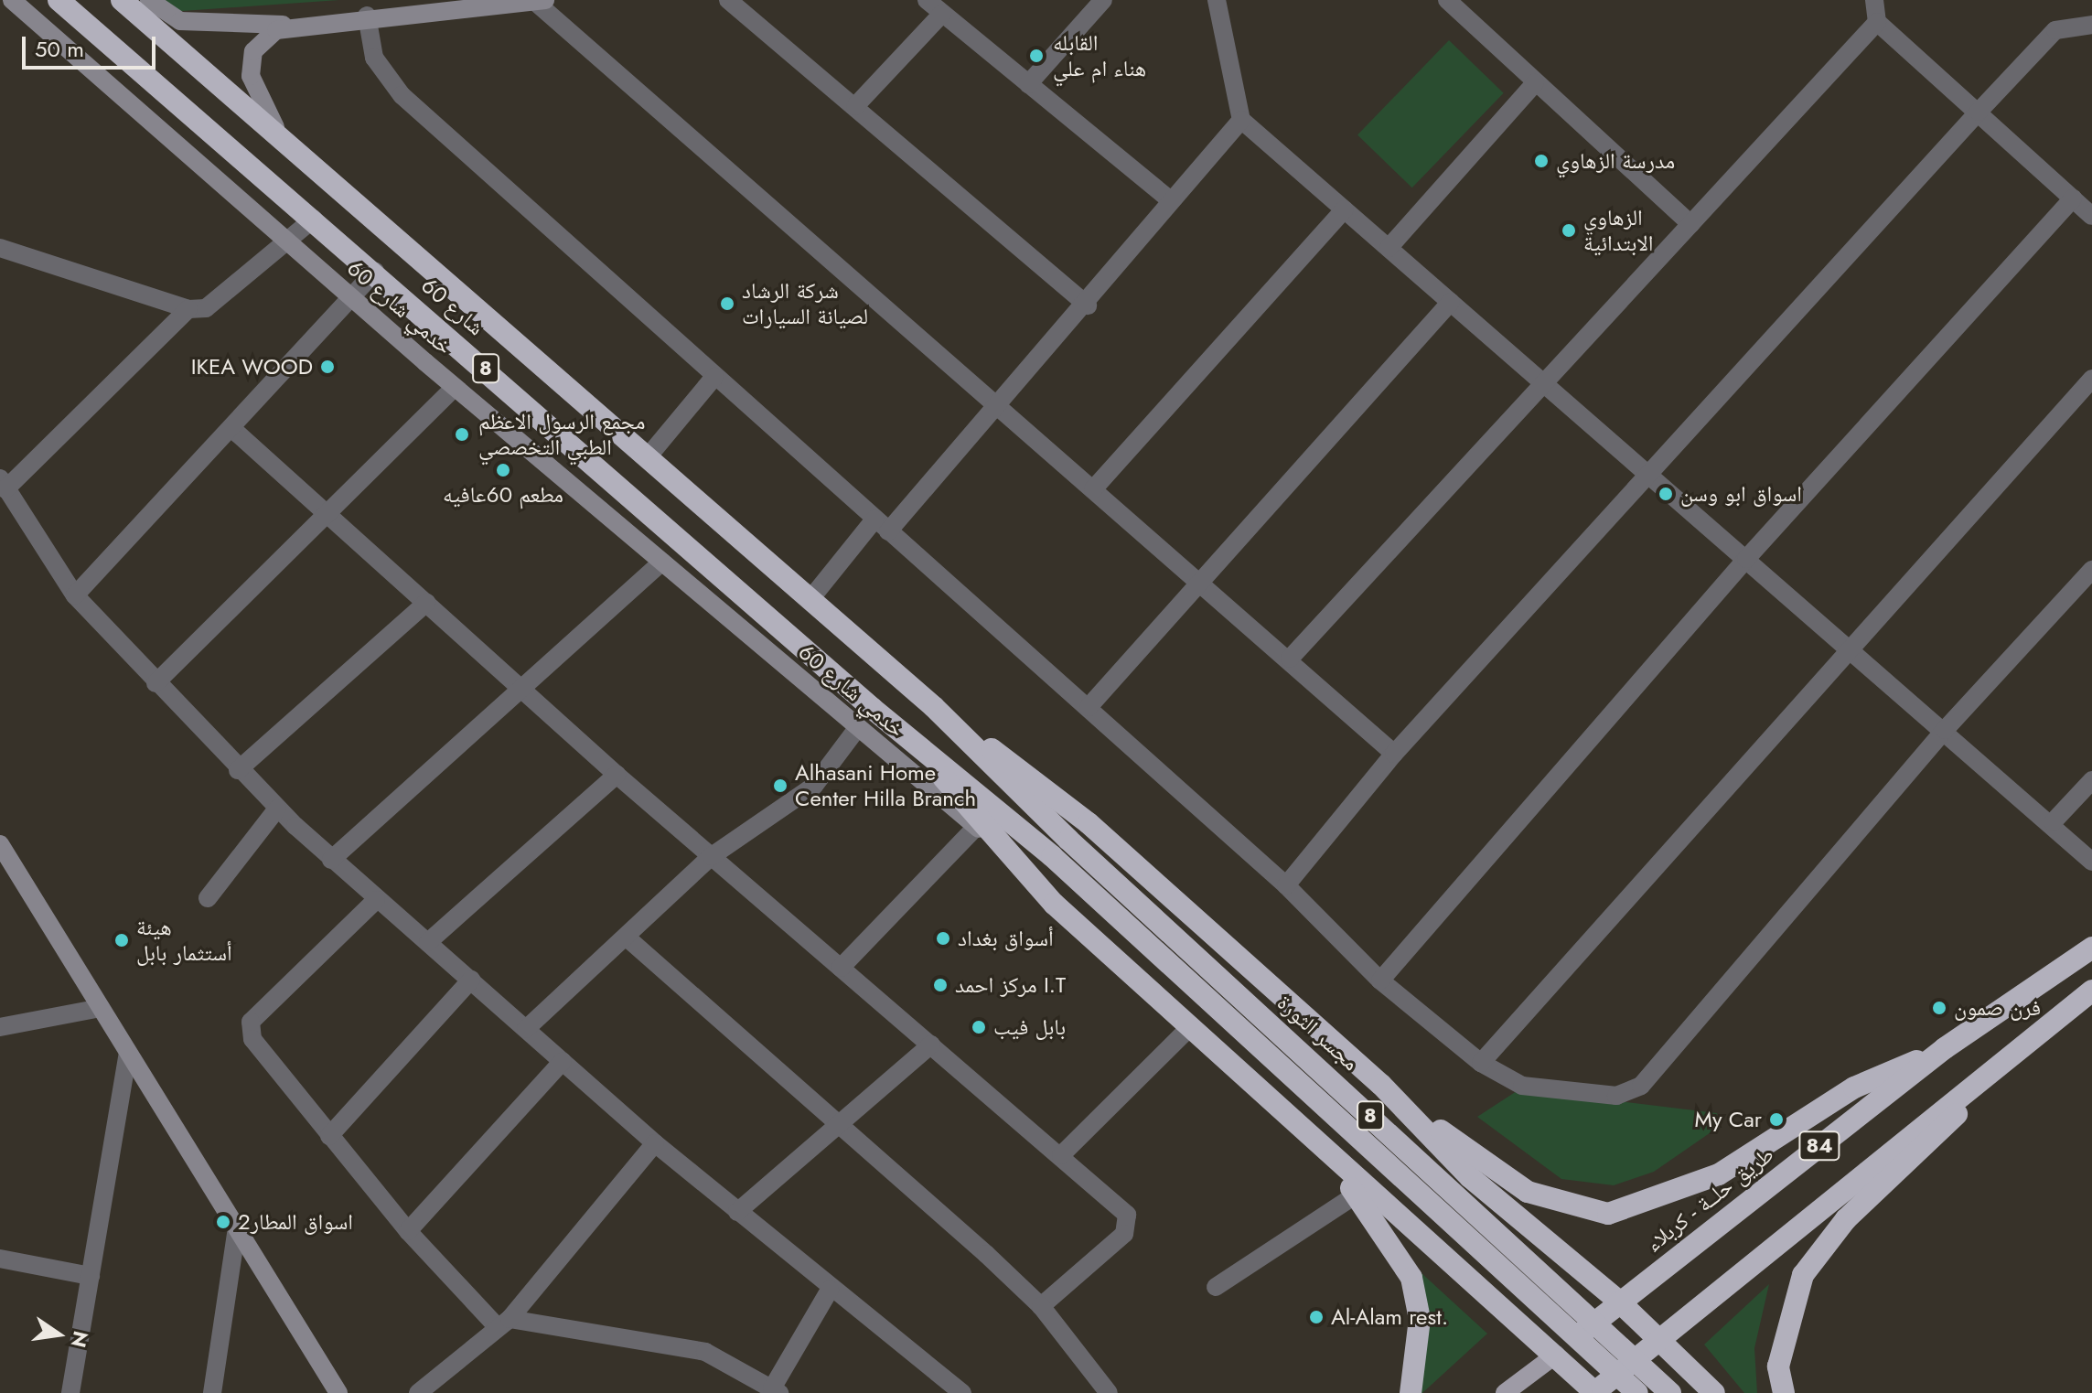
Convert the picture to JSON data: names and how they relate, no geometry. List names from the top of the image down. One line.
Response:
{"streets":{"highway":["شارع 60","8","مجسر الثورة","84","طريق حلــة - كربلاء"],"main road":["خدمي شارع 60"]},"crossings":[["شارع 60","8"],["شارع 60","مجسر الثورة"]],"places":["القابله هناء ام علي","مدرسة الزهاوي","الزهاوي الابتدائية","شركة الرشاد لصيانة السيارات","IKEA WOOD","مجمع الرسول الاعظم الطبي التخصصي","مطعم 60عافيه","اسواق ابو وسن","Alhasani Home Center Hilla Branch","أسواق بغداد","هيئة أستثمار بابل","مركز احمد I.T","فرن صمون","بابل فيب","My Car","اسواق المطار2","Al-Alam rest."],"scale_bar":"50 m","north":"right"}
